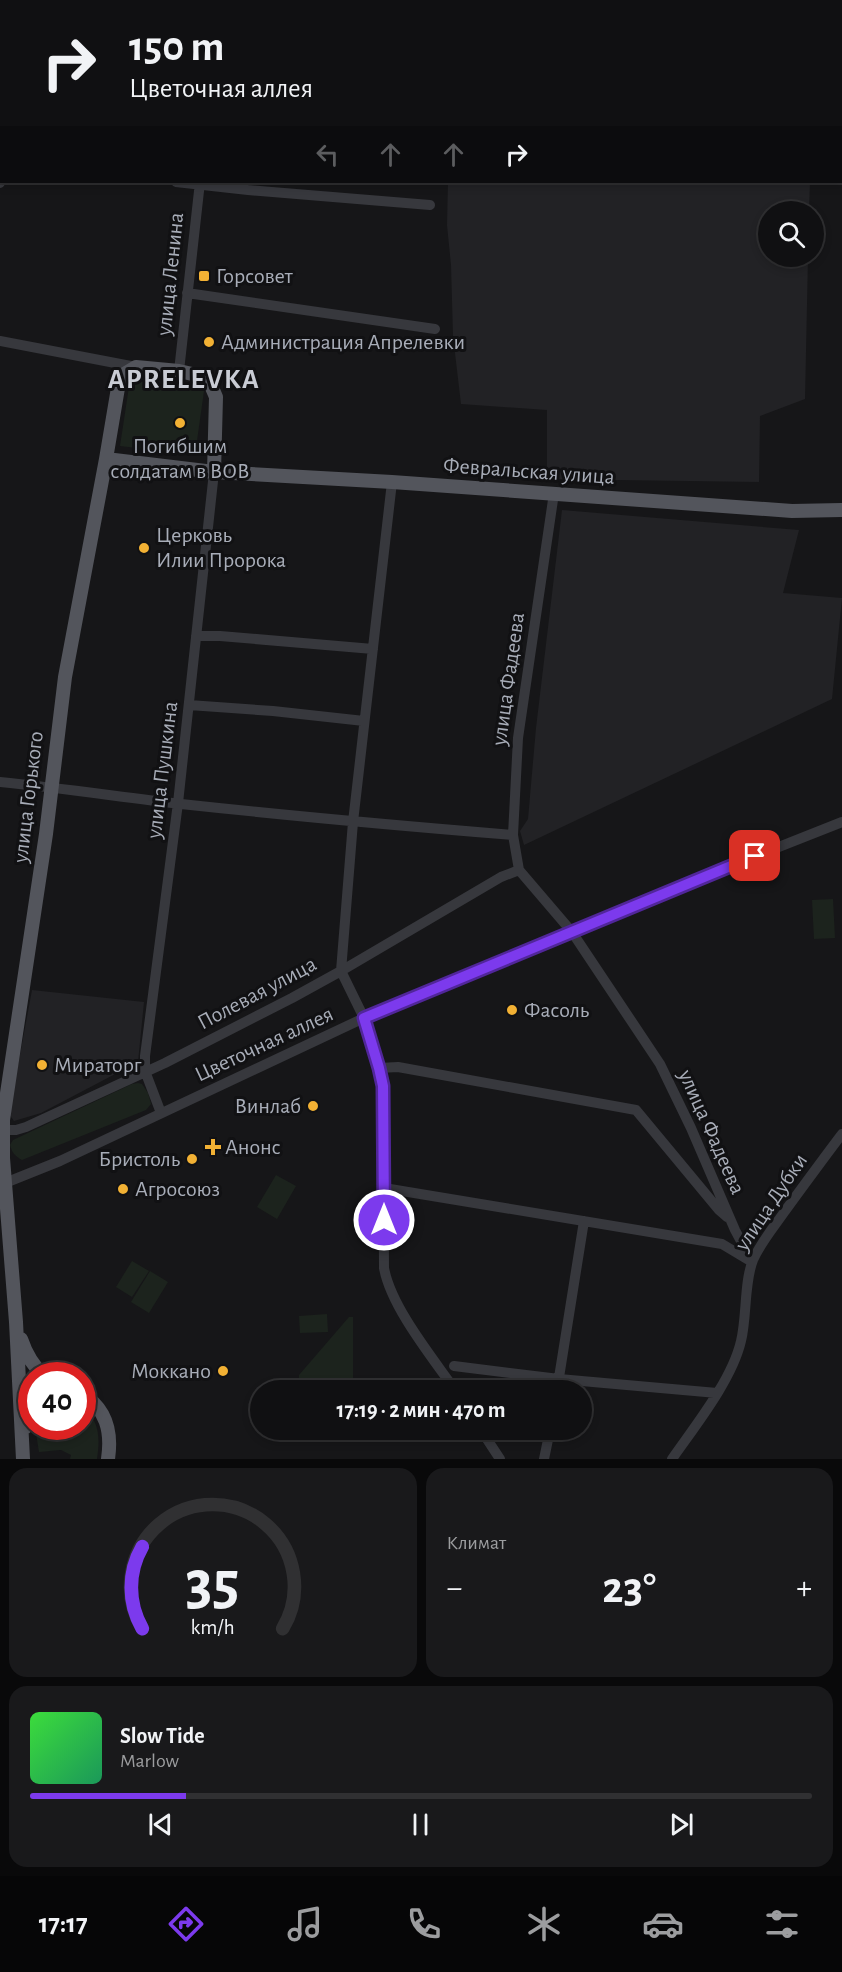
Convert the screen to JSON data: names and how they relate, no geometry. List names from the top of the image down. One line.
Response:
{"streets":{"main road":["Февральская улица","улица Горького"],"street":["улица Ленина","улица Фадеева","улица Пушкина","Полевая улица","Цветочная аллея","улица Дубки"]},"crossings":[["Февральская улица","улица Фадеева"],["Февральская улица","улица Пушкина"],["Февральская улица","улица Горького"],["улица Фадеева","Полевая улица"],["улица Фадеева","Цветочная аллея"],["улица Фадеева","улица Дубки"],["улица Пушкина","Полевая улица"],["улица Горького","Полевая улица"],["улица Горького","Цветочная аллея"]],"districts":["APRELEVKA"],"places":{"transit":["Горсовет"],"other":["Администрация Апрелевки","Погибшим солдатам в ВОВ","Церковь Илии Пророка","Фасоль","Мираторг","Винлаб","Бристоль","Агросоюз","Моккано"],"health":["Анонс"]},"page":{"turn":["150 m","Цветочная аллея"],"limit":"40","trip":"17:19 · 2 мин · 470 m","tile":"Климат","heat":["−","23°","+"],"song":["Slow Tide","Marlow"],"tabs":"17:17","gauge":["35","km/h"]}}
